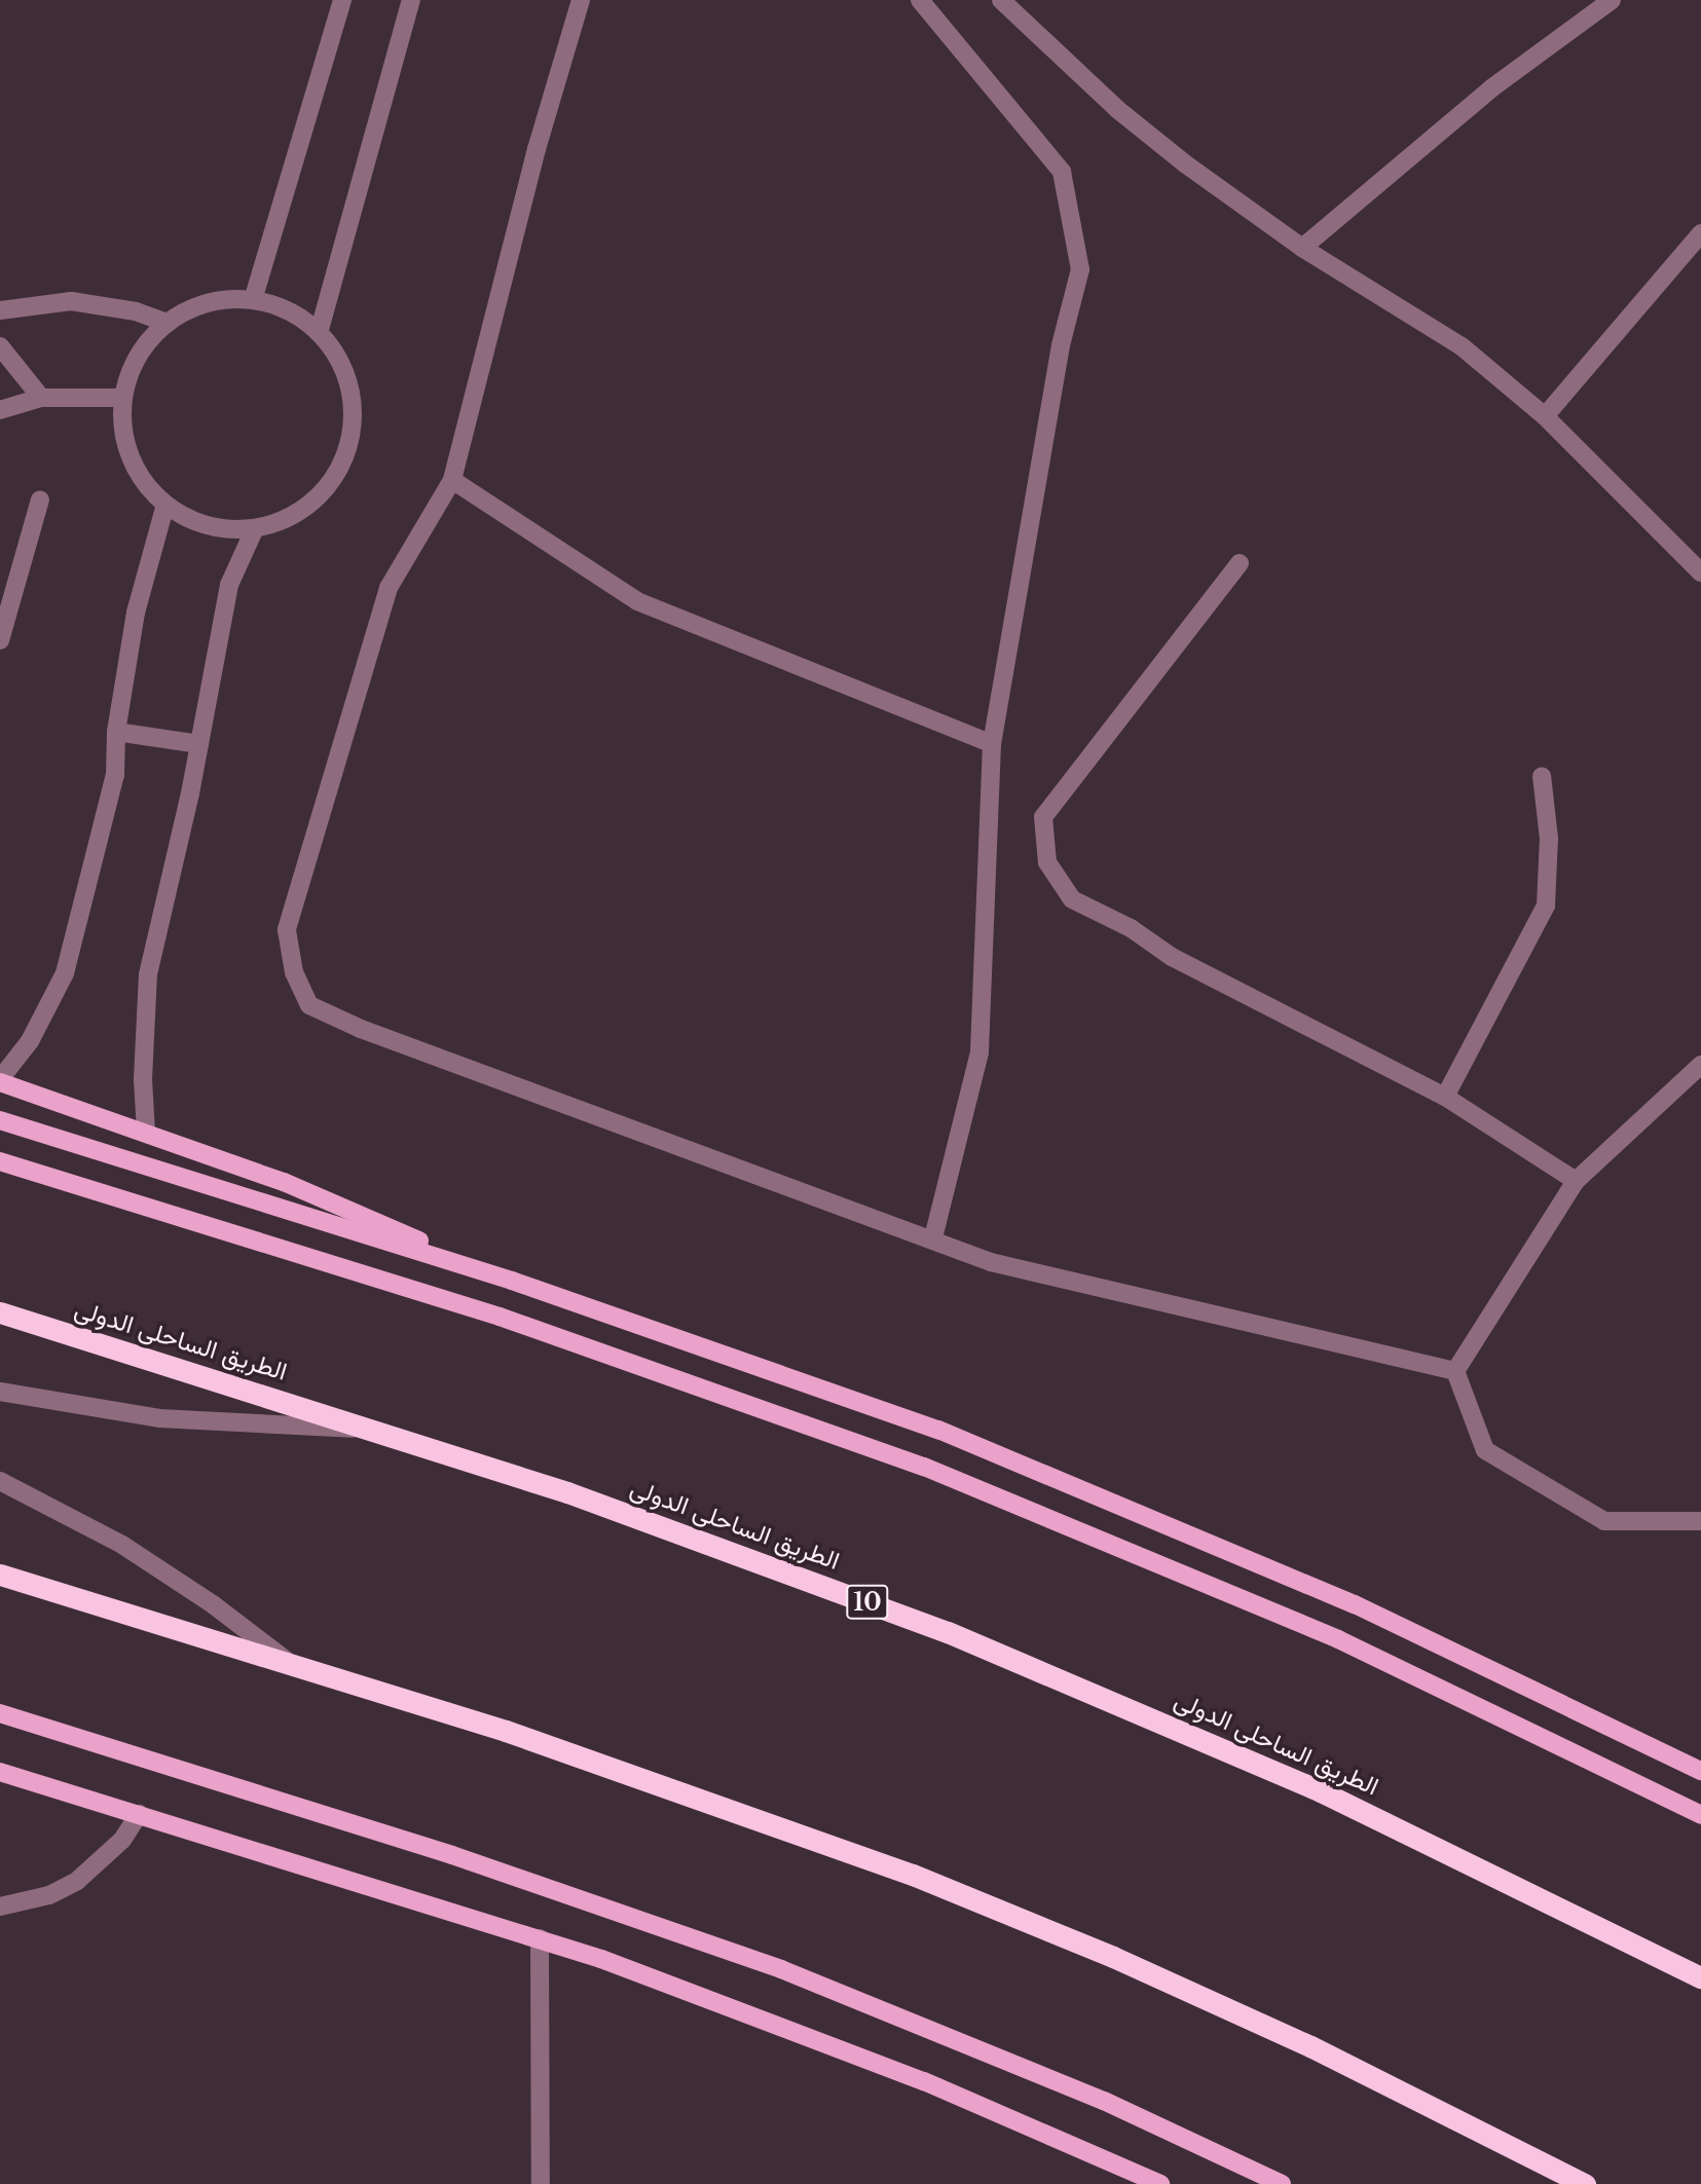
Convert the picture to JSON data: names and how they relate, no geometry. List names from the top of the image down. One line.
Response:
{"streets":{"highway":["الطريق الساحلى الدولى","10"]}}
